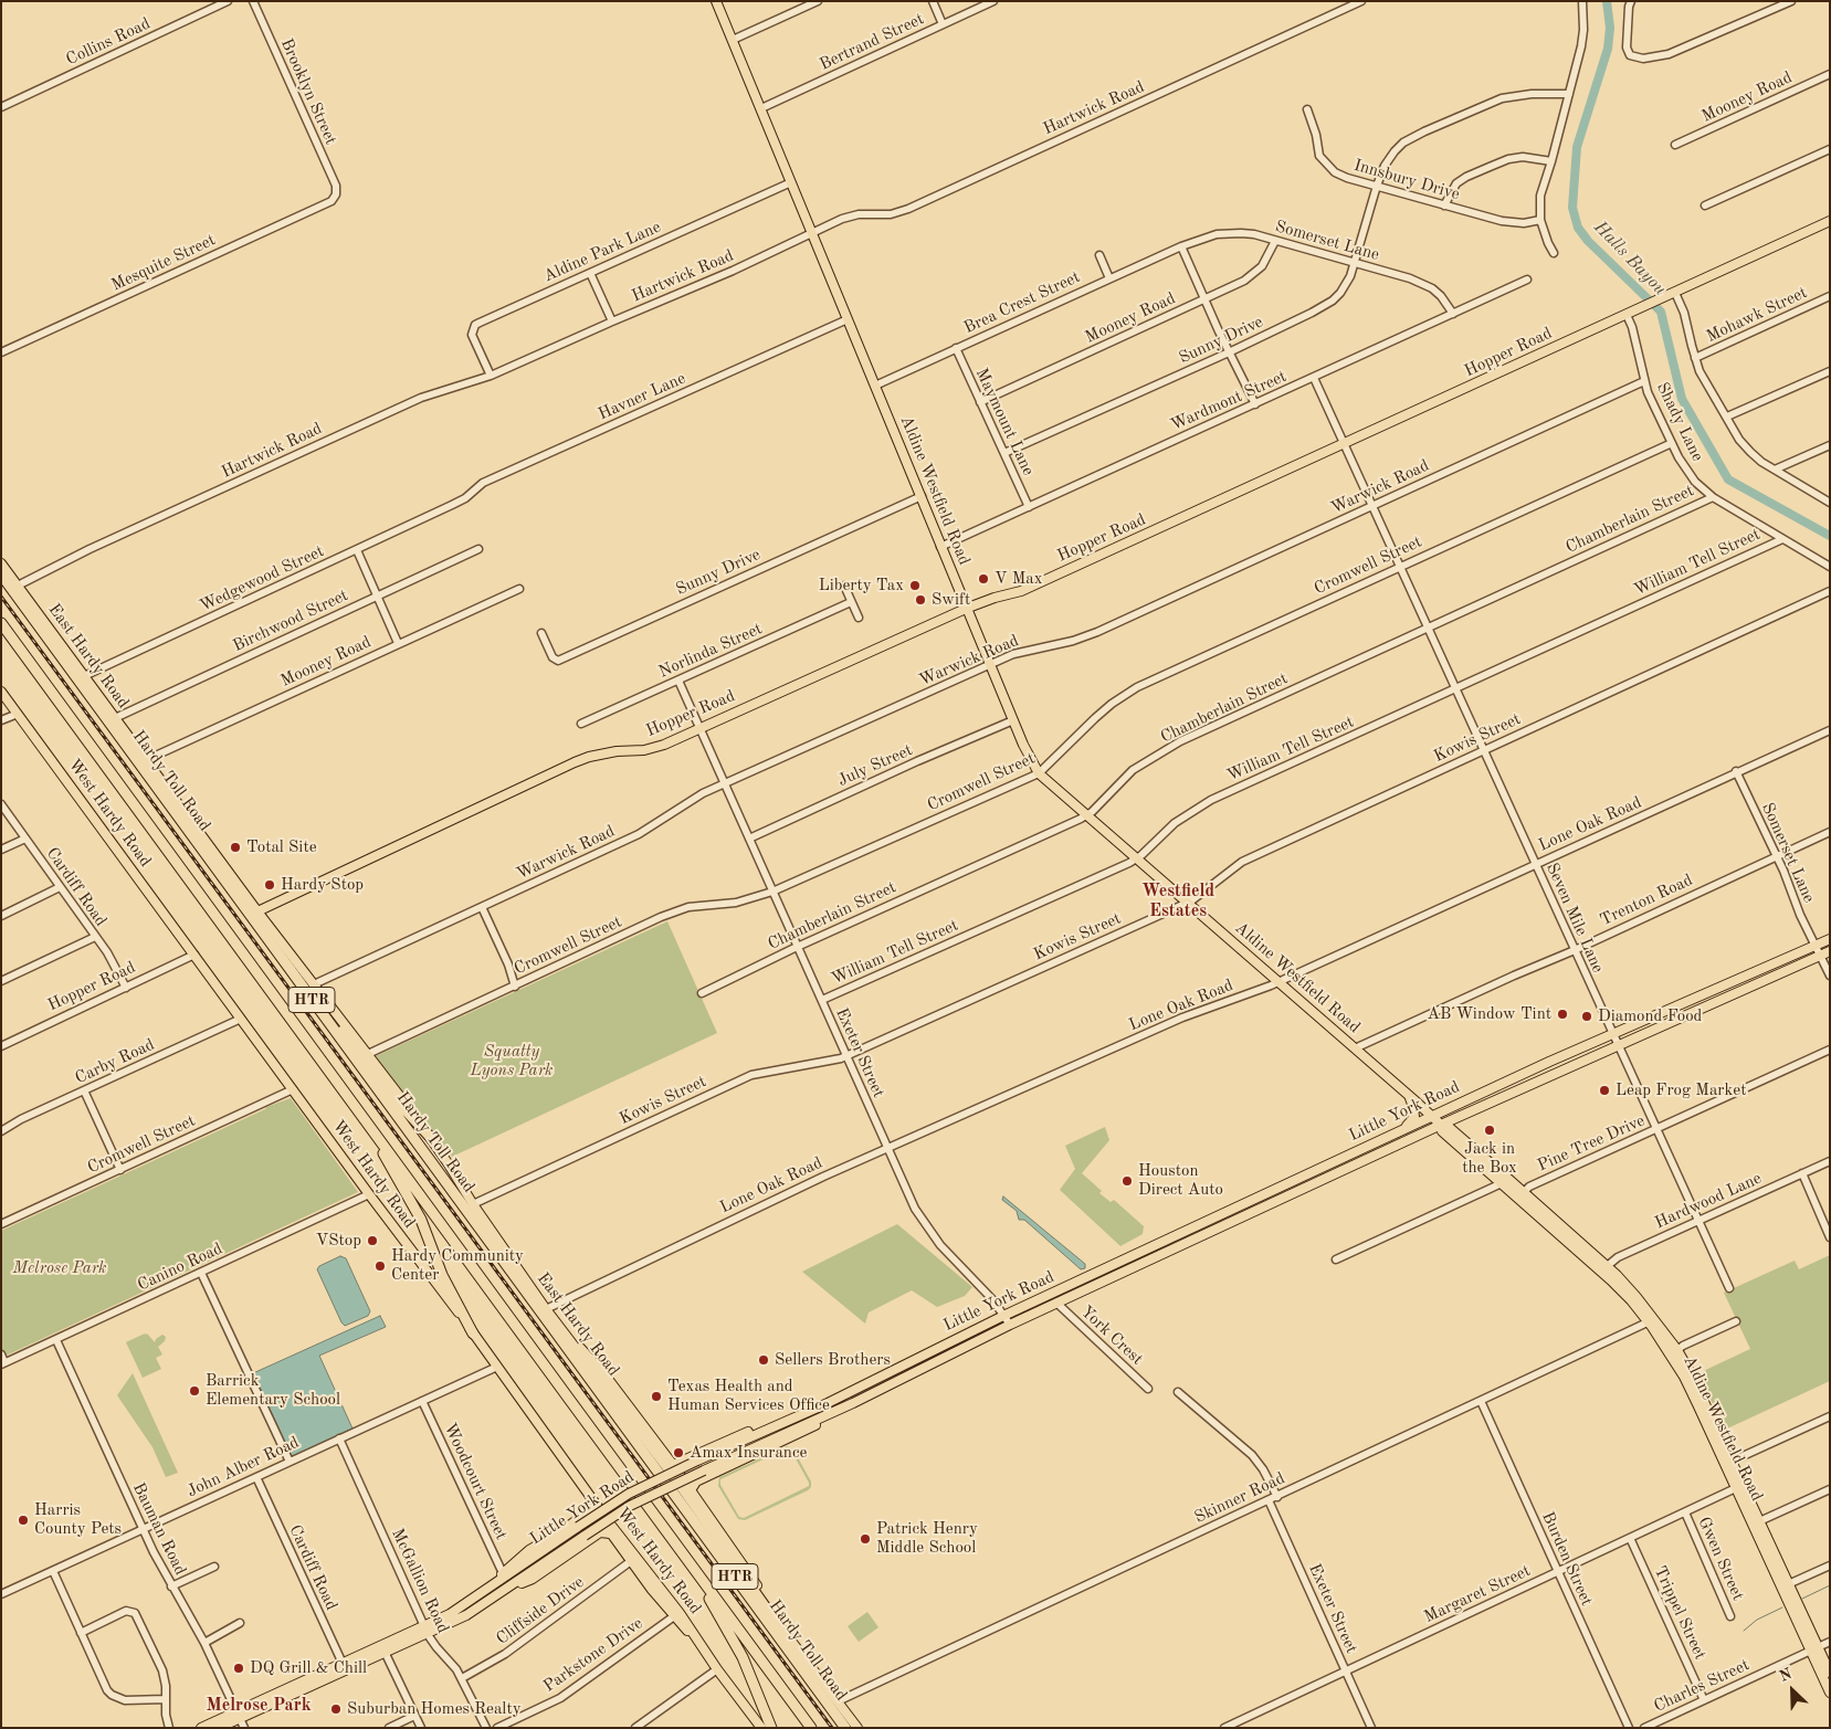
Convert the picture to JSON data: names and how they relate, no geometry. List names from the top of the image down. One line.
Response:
{"streets":{"highway":["Hardy Toll Road","HTR"],"main road":["Hopper Road","Aldine Westfield Road","East Hardy Road","West Hardy Road","Little York Road"],"street":["Collins Road","Bertrand Street","Brooklyn Street","Mooney Road","Hartwick Road","Innsbury Drive","Somerset Lane","Aldine Park Lane","Mesquite Street","Brea Crest Street","Mohawk Street","Sunny Drive","Havner Lane","Wardmont Street","Maymount Lane","Shady Lane","Warwick Road","Chamberlain Street","William Tell Street","Cromwell Street","Wedgewood Street","Birchwood Street","Norlinda Street","Kowis Street","July Street","Lone Oak Road","Cardiff Road","Trenton Road","Seven Mile Lane","Exeter Street","Carby Road","Pine Tree Drive","Hardwood Lane","Canino Road","York Crest","John Alber Road","Woodcourt Street","Skinner Road","Bauman Road","Burden Street","Gwen Street","McGallion Road","Margaret Street","Cliffside Drive","Trippel Street","Parkstone Drive","Charles Street"]},"crossings":[["Bertrand Street","Aldine Westfield Road"],["Brooklyn Street","Mesquite Street"],["Mooney Road","Somerset Lane"],["Mooney Road","Maymount Lane"],["Mooney Road","East Hardy Road"],["Hartwick Road","Aldine Park Lane"],["Hartwick Road","Aldine Westfield Road"],["Hartwick Road","East Hardy Road"],["Innsbury Drive","Sunny Drive"],["Somerset Lane","Brea Crest Street"],["Somerset Lane","Sunny Drive"],["Somerset Lane","Wardmont Street"],["Somerset Lane","Lone Oak Road"],["Somerset Lane","Trenton Road"],["Somerset Lane","Little York Road"],["Aldine Park Lane","Aldine Westfield Road"],["Brea Crest Street","Maymount Lane"],["Brea Crest Street","Aldine Westfield Road"],["Sunny Drive","Maymount Lane"],["Sunny Drive","Aldine Westfield Road"],["Hopper Road","Shady Lane"],["Hopper Road","Aldine Westfield Road"],["Hopper Road","East Hardy Road"],["Hopper Road","West Hardy Road"],["Hopper Road","Cardiff Road"],["Hopper Road","Seven Mile Lane"],["Hopper Road","Exeter Street"],["Havner Lane","Aldine Westfield Road"],["Havner Lane","Wedgewood Street"],["Wardmont Street","Maymount Lane"],["Wardmont Street","Aldine Westfield Road"],["Wardmont Street","Seven Mile Lane"],["Shady Lane","Warwick Road"],["Shady Lane","Chamberlain Street"],["Shady Lane","William Tell Street"],["Shady Lane","Cromwell Street"],["Warwick Road","Aldine Westfield Road"],["Warwick Road","East Hardy Road"],["Warwick Road","Seven Mile Lane"],["Warwick Road","Exeter Street"],["Aldine Westfield Road","Chamberlain Street"],["Aldine Westfield Road","William Tell Street"],["Aldine Westfield Road","Cromwell Street"],["Aldine Westfield Road","Kowis Street"],["Aldine Westfield Road","July Street"],["Aldine Westfield Road","Lone Oak Road"],["Aldine Westfield Road","Trenton Road"],["Aldine Westfield Road","Little York Road"],["Aldine Westfield Road","Pine Tree Drive"],["Aldine Westfield Road","Hardwood Lane"],["Aldine Westfield Road","Skinner Road"],["Aldine Westfield Road","Margaret Street"],["Aldine Westfield Road","Charles Street"],["Chamberlain Street","Seven Mile Lane"],["Chamberlain Street","Exeter Street"],["William Tell Street","Seven Mile Lane"],["William Tell Street","Exeter Street"],["Cromwell Street","East Hardy Road"],["Cromwell Street","West Hardy Road"],["Cromwell Street","Seven Mile Lane"],["Cromwell Street","Exeter Street"],["Wedgewood Street","East Hardy Road"],["Birchwood Street","East Hardy Road"],["Norlinda Street","Exeter Street"],["East Hardy Road","Kowis Street"],["East Hardy Road","Lone Oak Road"],["East Hardy Road","Little York Road"],["East Hardy Road","Skinner Road"],["Kowis Street","Seven Mile Lane"],["Kowis Street","Exeter Street"],["July Street","Exeter Street"],["West Hardy Road","Carby Road"],["West Hardy Road","Little York Road"],["West Hardy Road","Canino Road"],["West Hardy Road","John Alber Road"],["Lone Oak Road","Seven Mile Lane"],["Lone Oak Road","Exeter Street"],["Cardiff Road","Little York Road"],["Cardiff Road","John Alber Road"],["Trenton Road","Seven Mile Lane"],["Seven Mile Lane","Little York Road"],["Seven Mile Lane","Pine Tree Drive"],["Seven Mile Lane","Hardwood Lane"],["Exeter Street","Little York Road"],["Exeter Street","Skinner Road"],["Exeter Street","Margaret Street"],["Little York Road","York Crest"],["Little York Road","Bauman Road"],["Little York Road","McGallion Road"],["Canino Road","Bauman Road"],["John Alber Road","Woodcourt Street"],["John Alber Road","Bauman Road"],["John Alber Road","McGallion Road"],["Skinner Road","Burden Street"],["Burden Street","Margaret Street"],["Gwen Street","Margaret Street"],["McGallion Road","Cliffside Drive"],["Margaret Street","Trippel Street"],["Trippel Street","Charles Street"]],"districts":["Westfield Estates","Melrose Park"],"water":["Halls Bayou"],"parks":["Squatty Lyons Park","Melrose Park"],"places":["V Max","Liberty Tax","Swift","Total Site","Hardy Stop","AB Window Tint","Diamond Food","Leap Frog Market","Jack in the Box","Houston Direct Auto","VStop","Hardy Community Center","Sellers Brothers","Barrick Elementary School","Texas Health and Human Services Office","Amax Insurance","Harris County Pets","Patrick Henry Middle School","DQ Grill & Chill","Suburban Homes Realty"],"north":"top left"}
